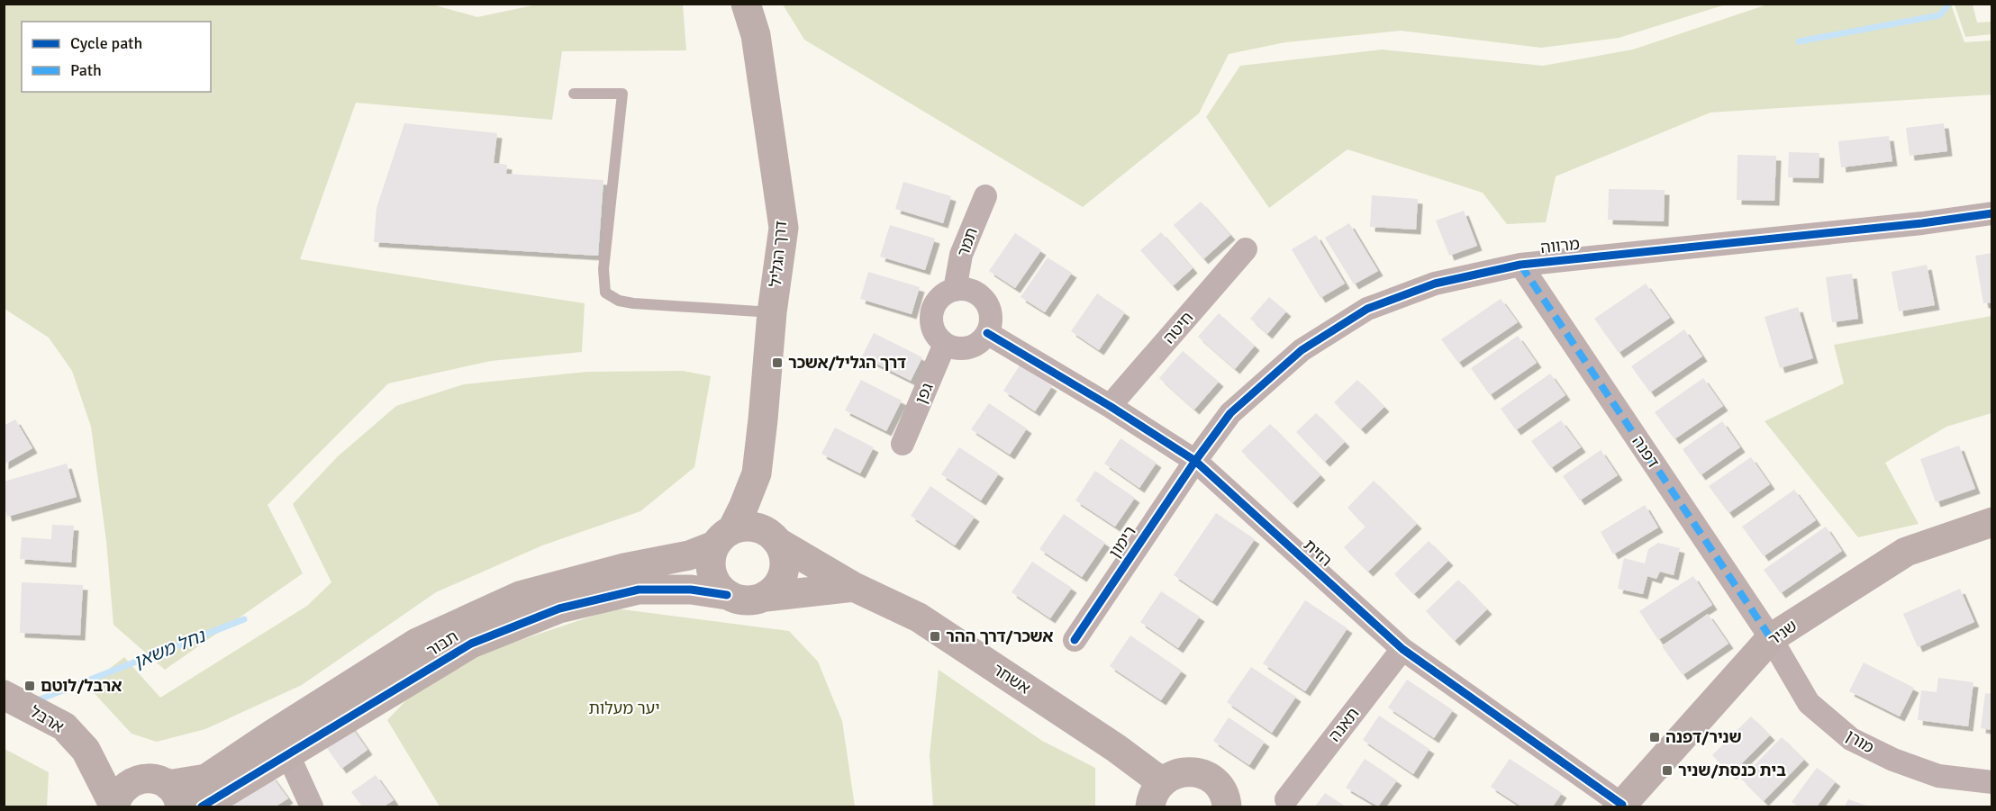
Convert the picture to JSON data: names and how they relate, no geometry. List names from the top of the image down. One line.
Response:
{"streets":{"street":["תמר","מרווה","דרך הגליל","חיטה","גפן","דפנה","רימון","הזית","שניר","תבור","אשחר","ארבל","תאנה","מורן"]},"crossings":[["תמר","גפן"],["תמר","הזית"],["מרווה","דפנה"],["מרווה","רימון"],["מרווה","הזית"],["דרך הגליל","תבור"],["דרך הגליל","אשחר"],["חיטה","הזית"],["גפן","הזית"],["דפנה","שניר"],["דפנה","מורן"],["רימון","הזית"],["הזית","שניר"],["הזית","תאנה"],["שניר","מורן"],["תבור","אשחר"],["תבור","ארבל"]],"water":["נחל משאן"],"parks":["יער מעלות"],"places":{"transit":["דרך הגליל/אשכר","אשכר/דרך ההר","ארבל/לוטם","שניר/דפנה","בית כנסת/שניר"]},"legend":["Cycle path","Path"]}
